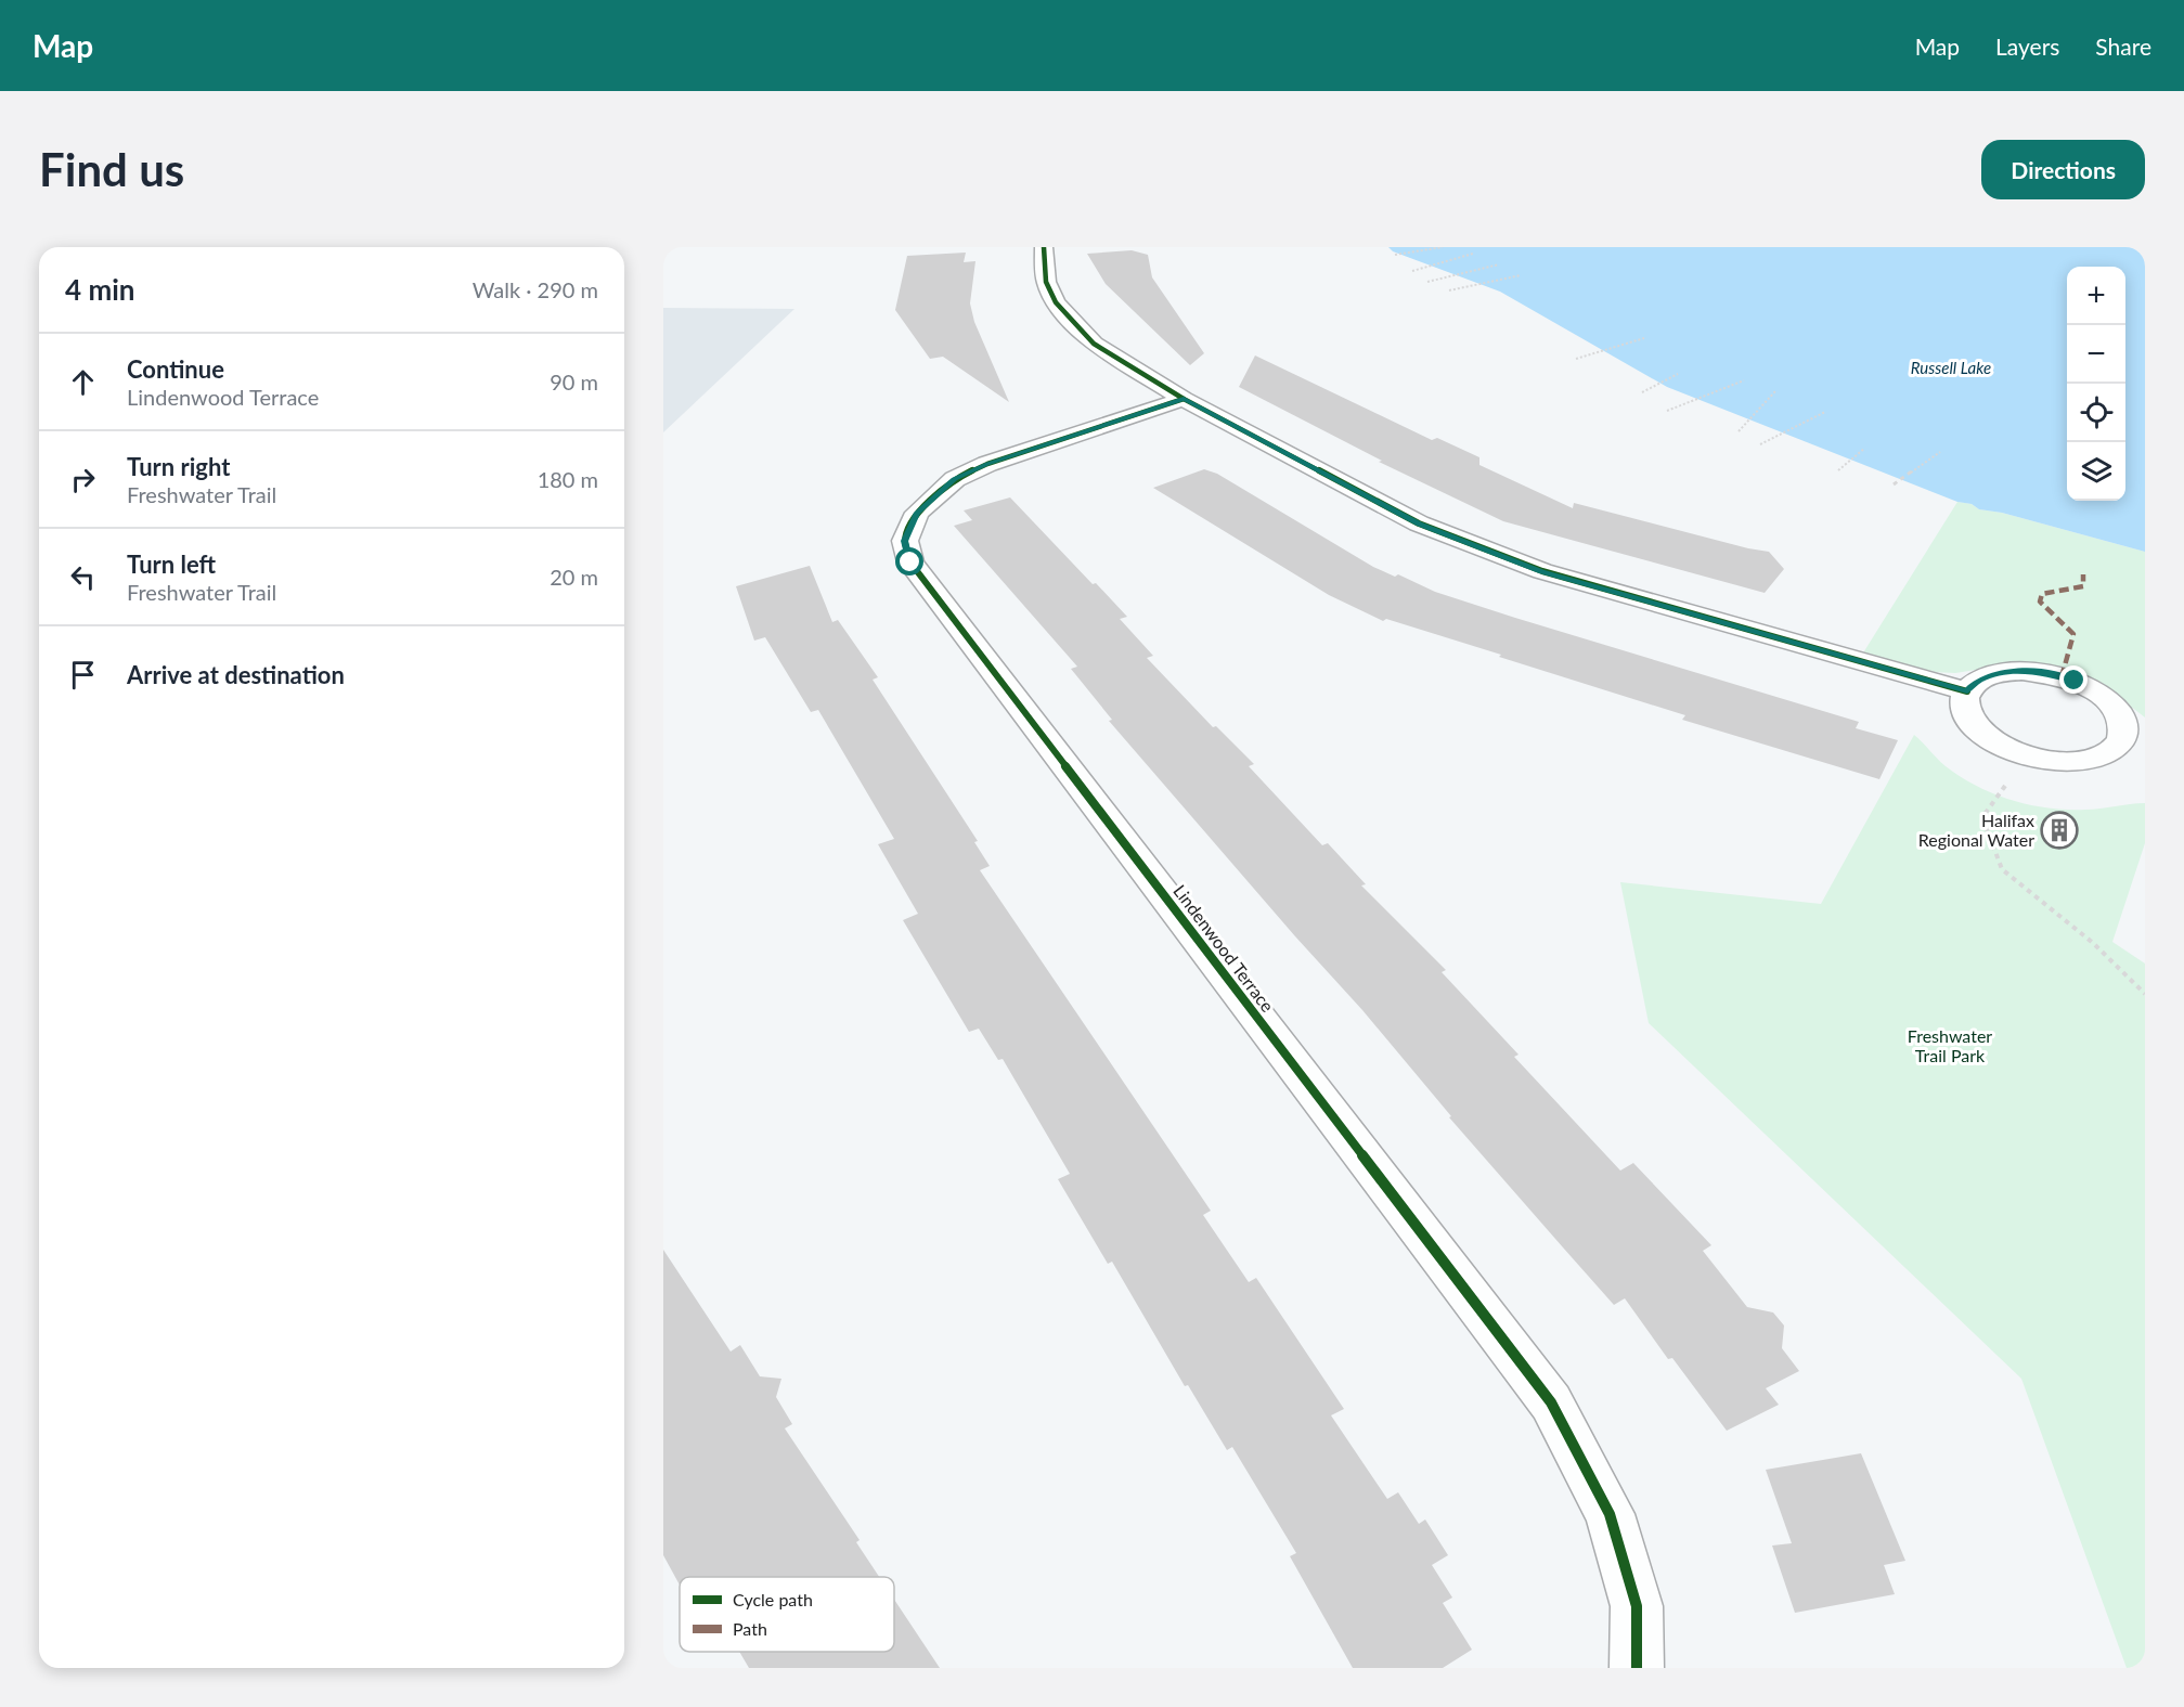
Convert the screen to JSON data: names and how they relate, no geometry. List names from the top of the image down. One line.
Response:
{"streets":{"street":["Lindenwood Terrace"]},"water":["Russell Lake"],"parks":["Freshwater Trail Park"],"places":{"building":["Halifax Regional Water"]},"legend":["Cycle path","Path"],"page":{"header":"Map","nav":["Map","Layers","Share"],"buttons":"Directions","title":"Find us","heading":["4 min","Walk · 290 m"],"map_buttons":["+","−"],"list":[["Continue","Lindenwood Terrace","90 m"],["Turn right","Freshwater Trail","180 m"],["Turn left","Freshwater Trail","20 m"],"Arrive at destination"]}}
